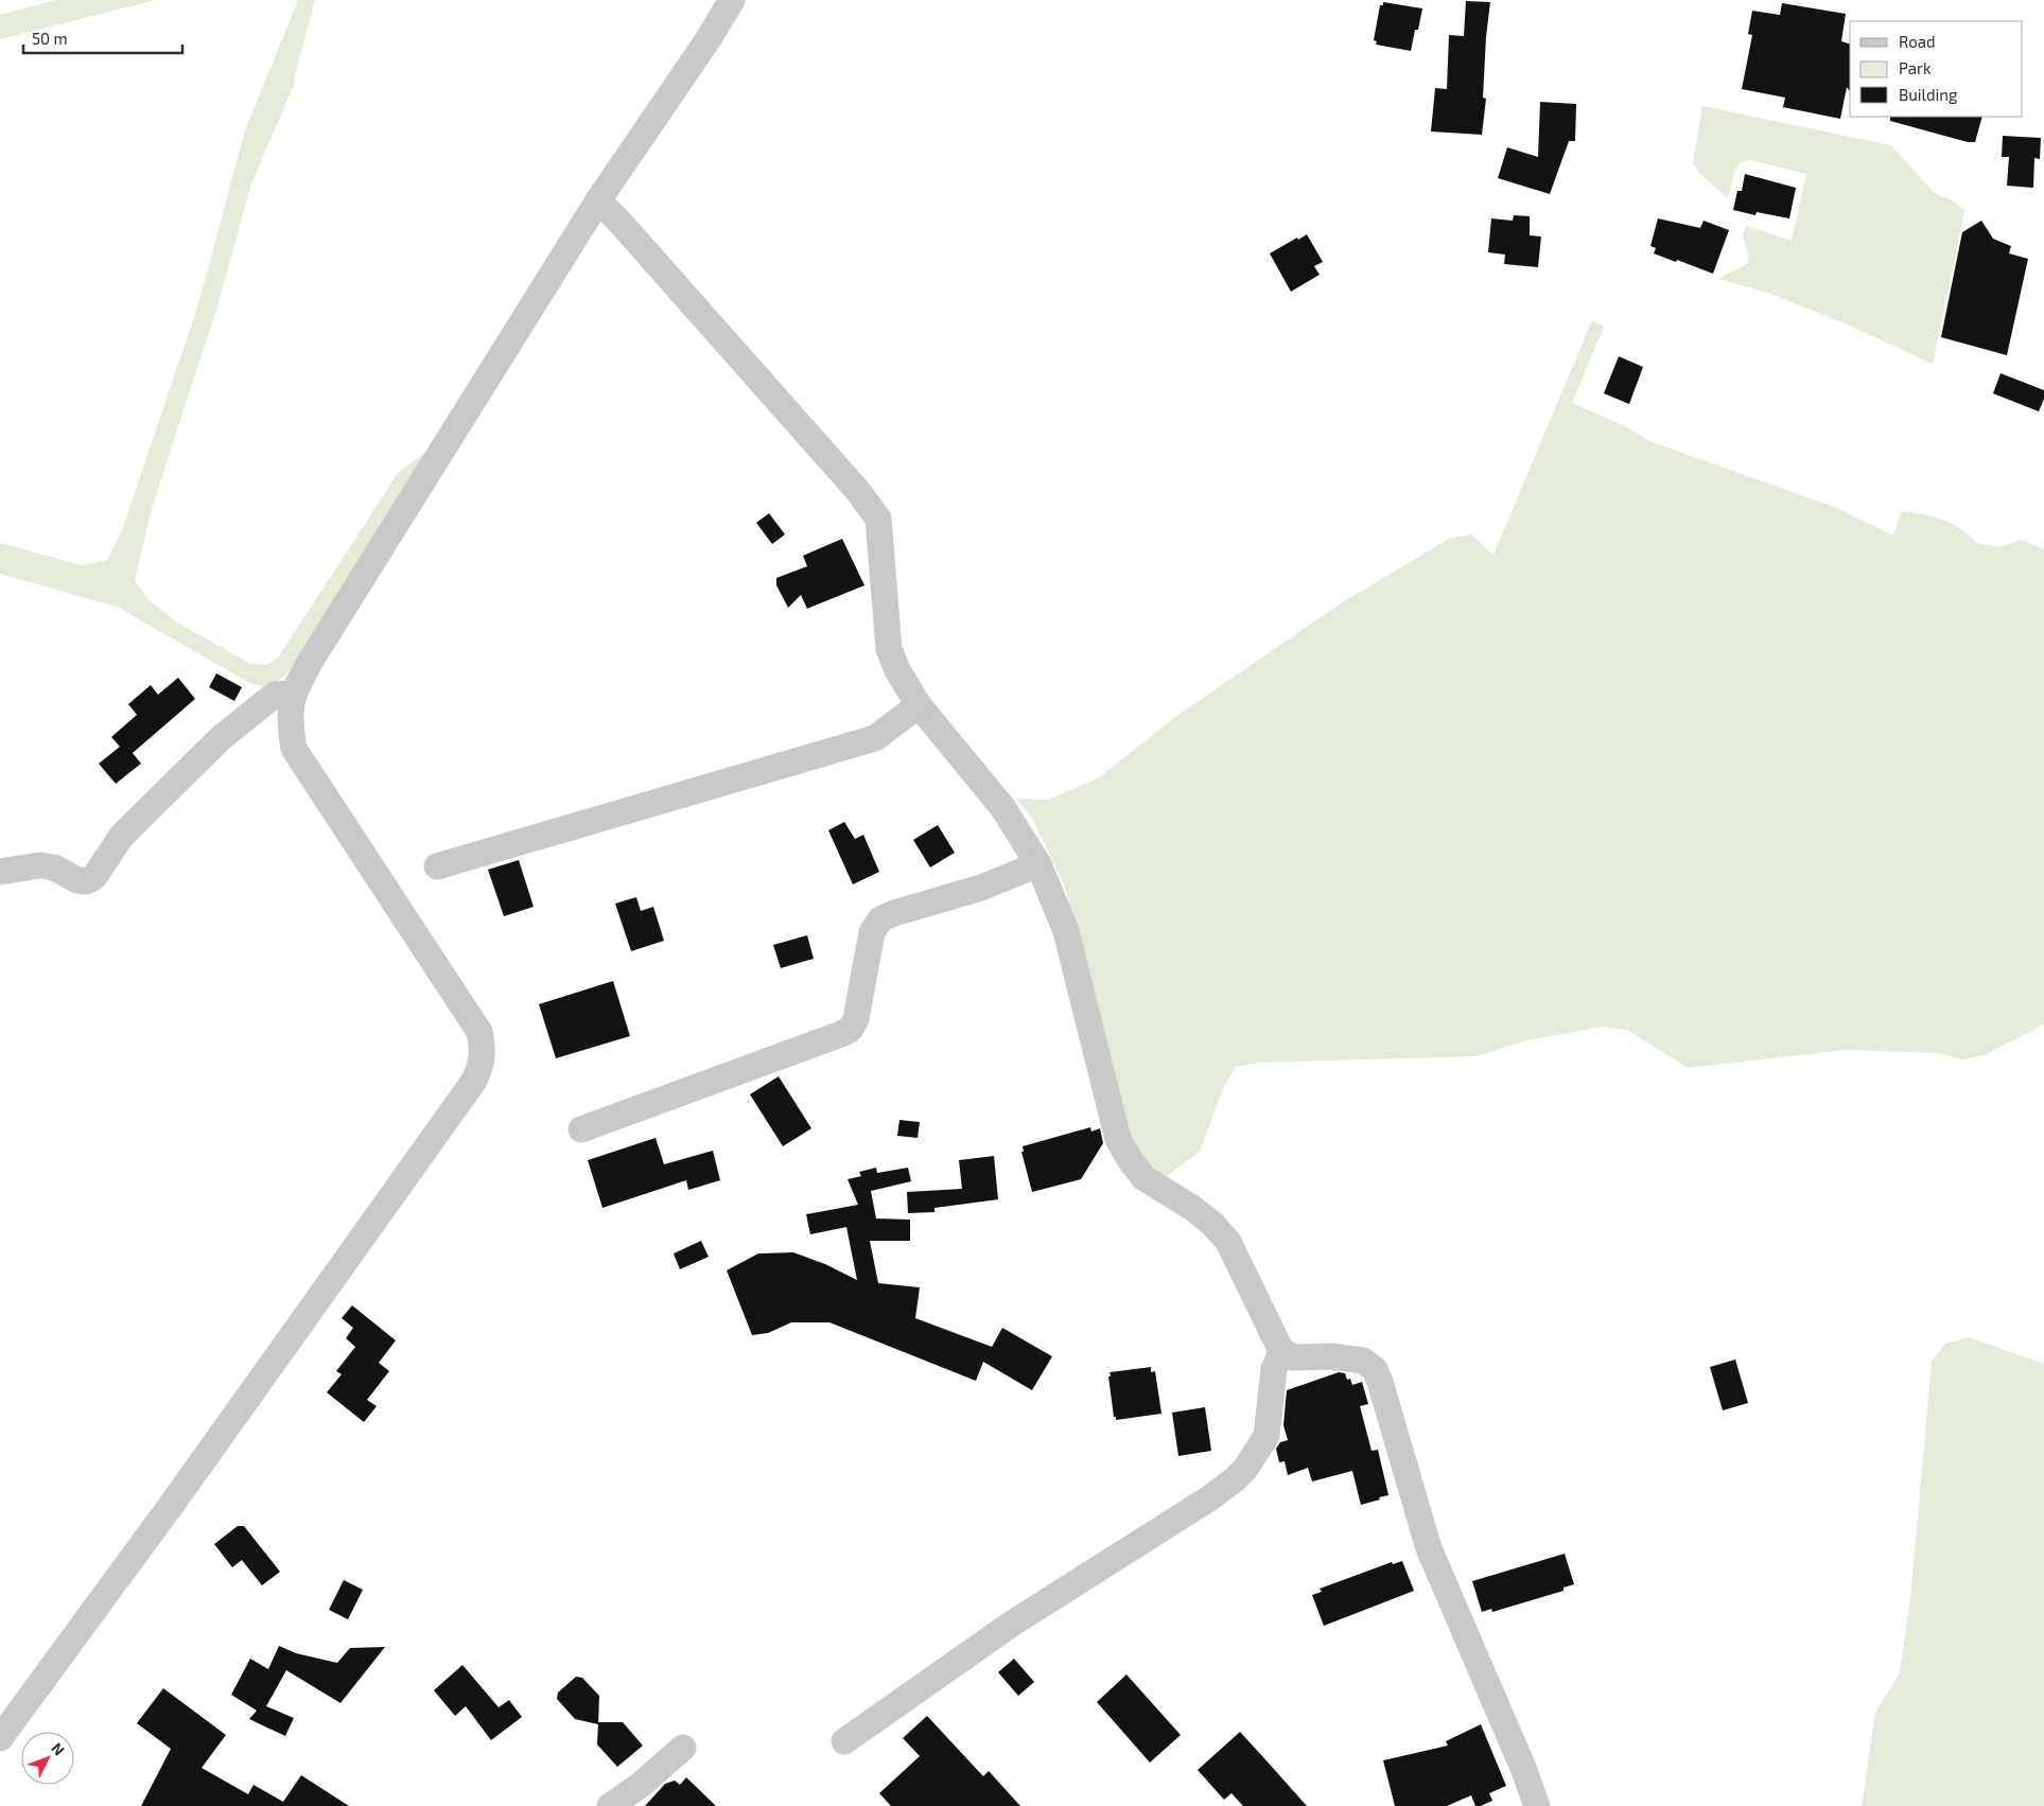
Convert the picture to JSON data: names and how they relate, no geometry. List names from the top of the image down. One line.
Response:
{"legend":["Road","Park","Building"],"scale_bar":"50 m","north":"top right"}
